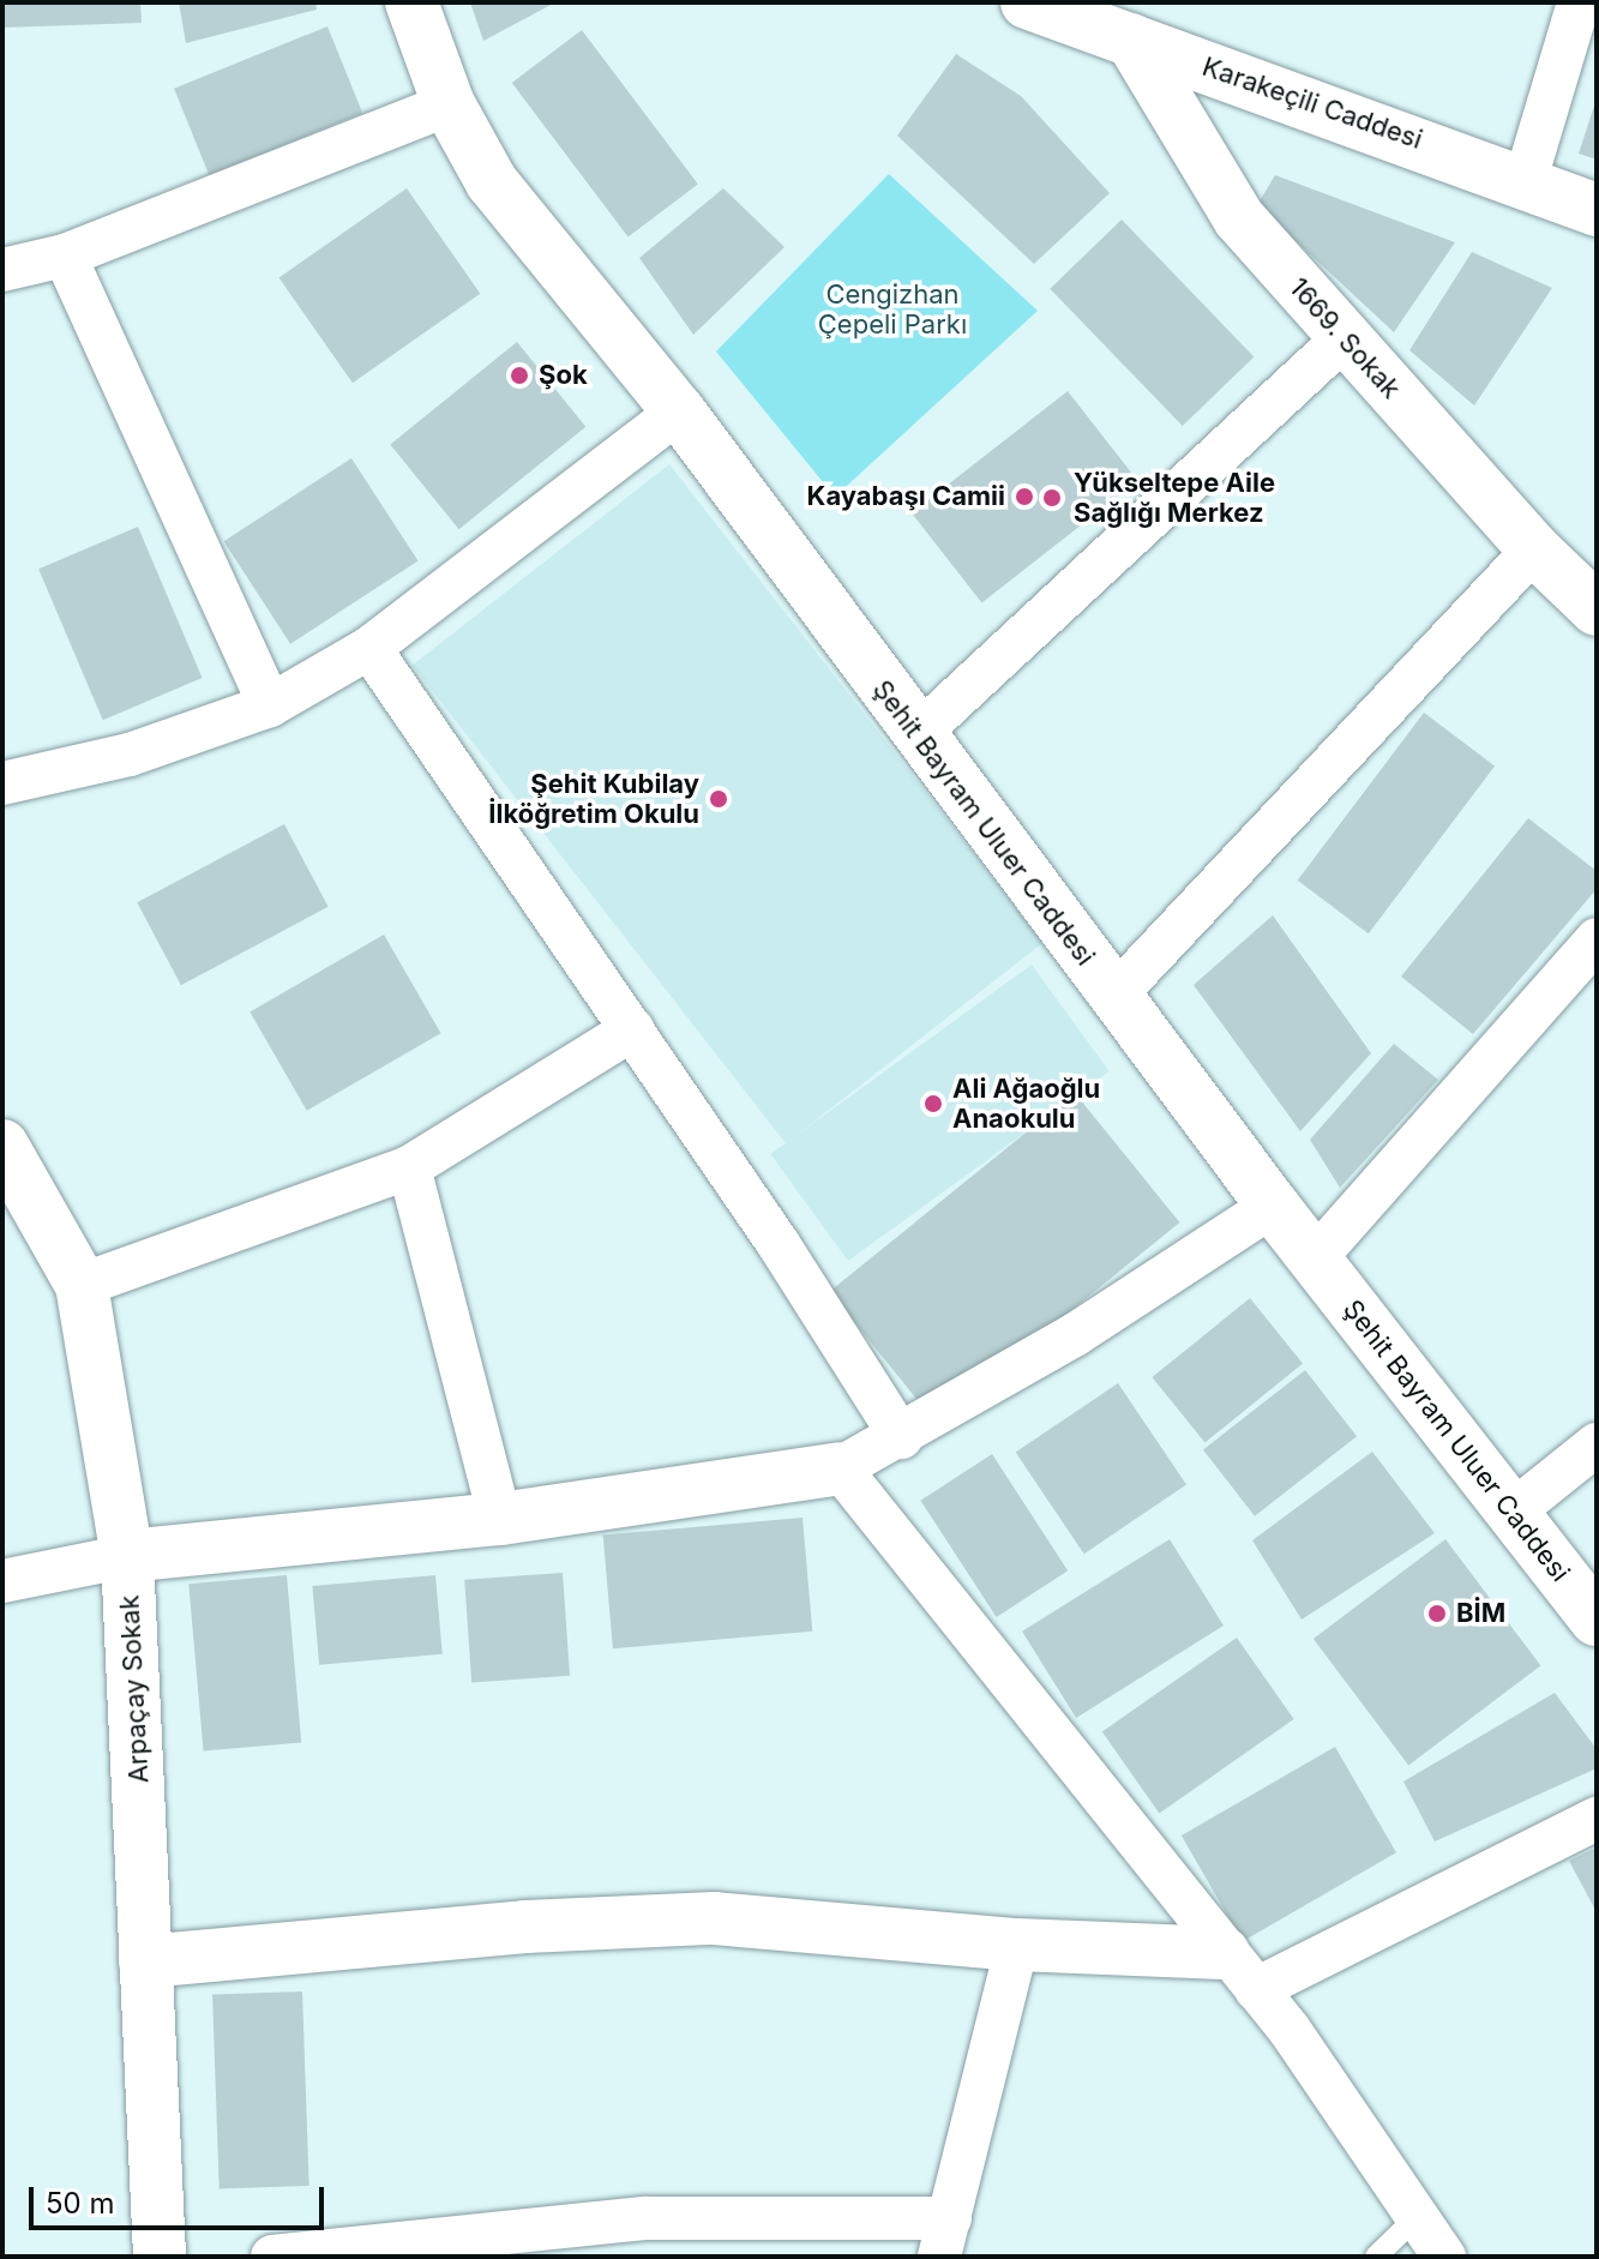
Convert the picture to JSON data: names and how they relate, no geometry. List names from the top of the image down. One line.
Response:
{"streets":{"street":["Karakeçili Caddesi","1669. Sokak","Şehit Bayram Uluer Caddesi","Arpaçay Sokak"]},"crossings":[["Karakeçili Caddesi","1669. Sokak"]],"parks":["Cengizhan Çepeli Parkı"],"places":["Şok","Kayabaşı Camii","Yükseltepe Aile Sağlığı Merkez","Şehit Kubilay İlköğretim Okulu","Ali Ağaoğlu Anaokulu","BİM"],"scale_bar":"50 m"}
